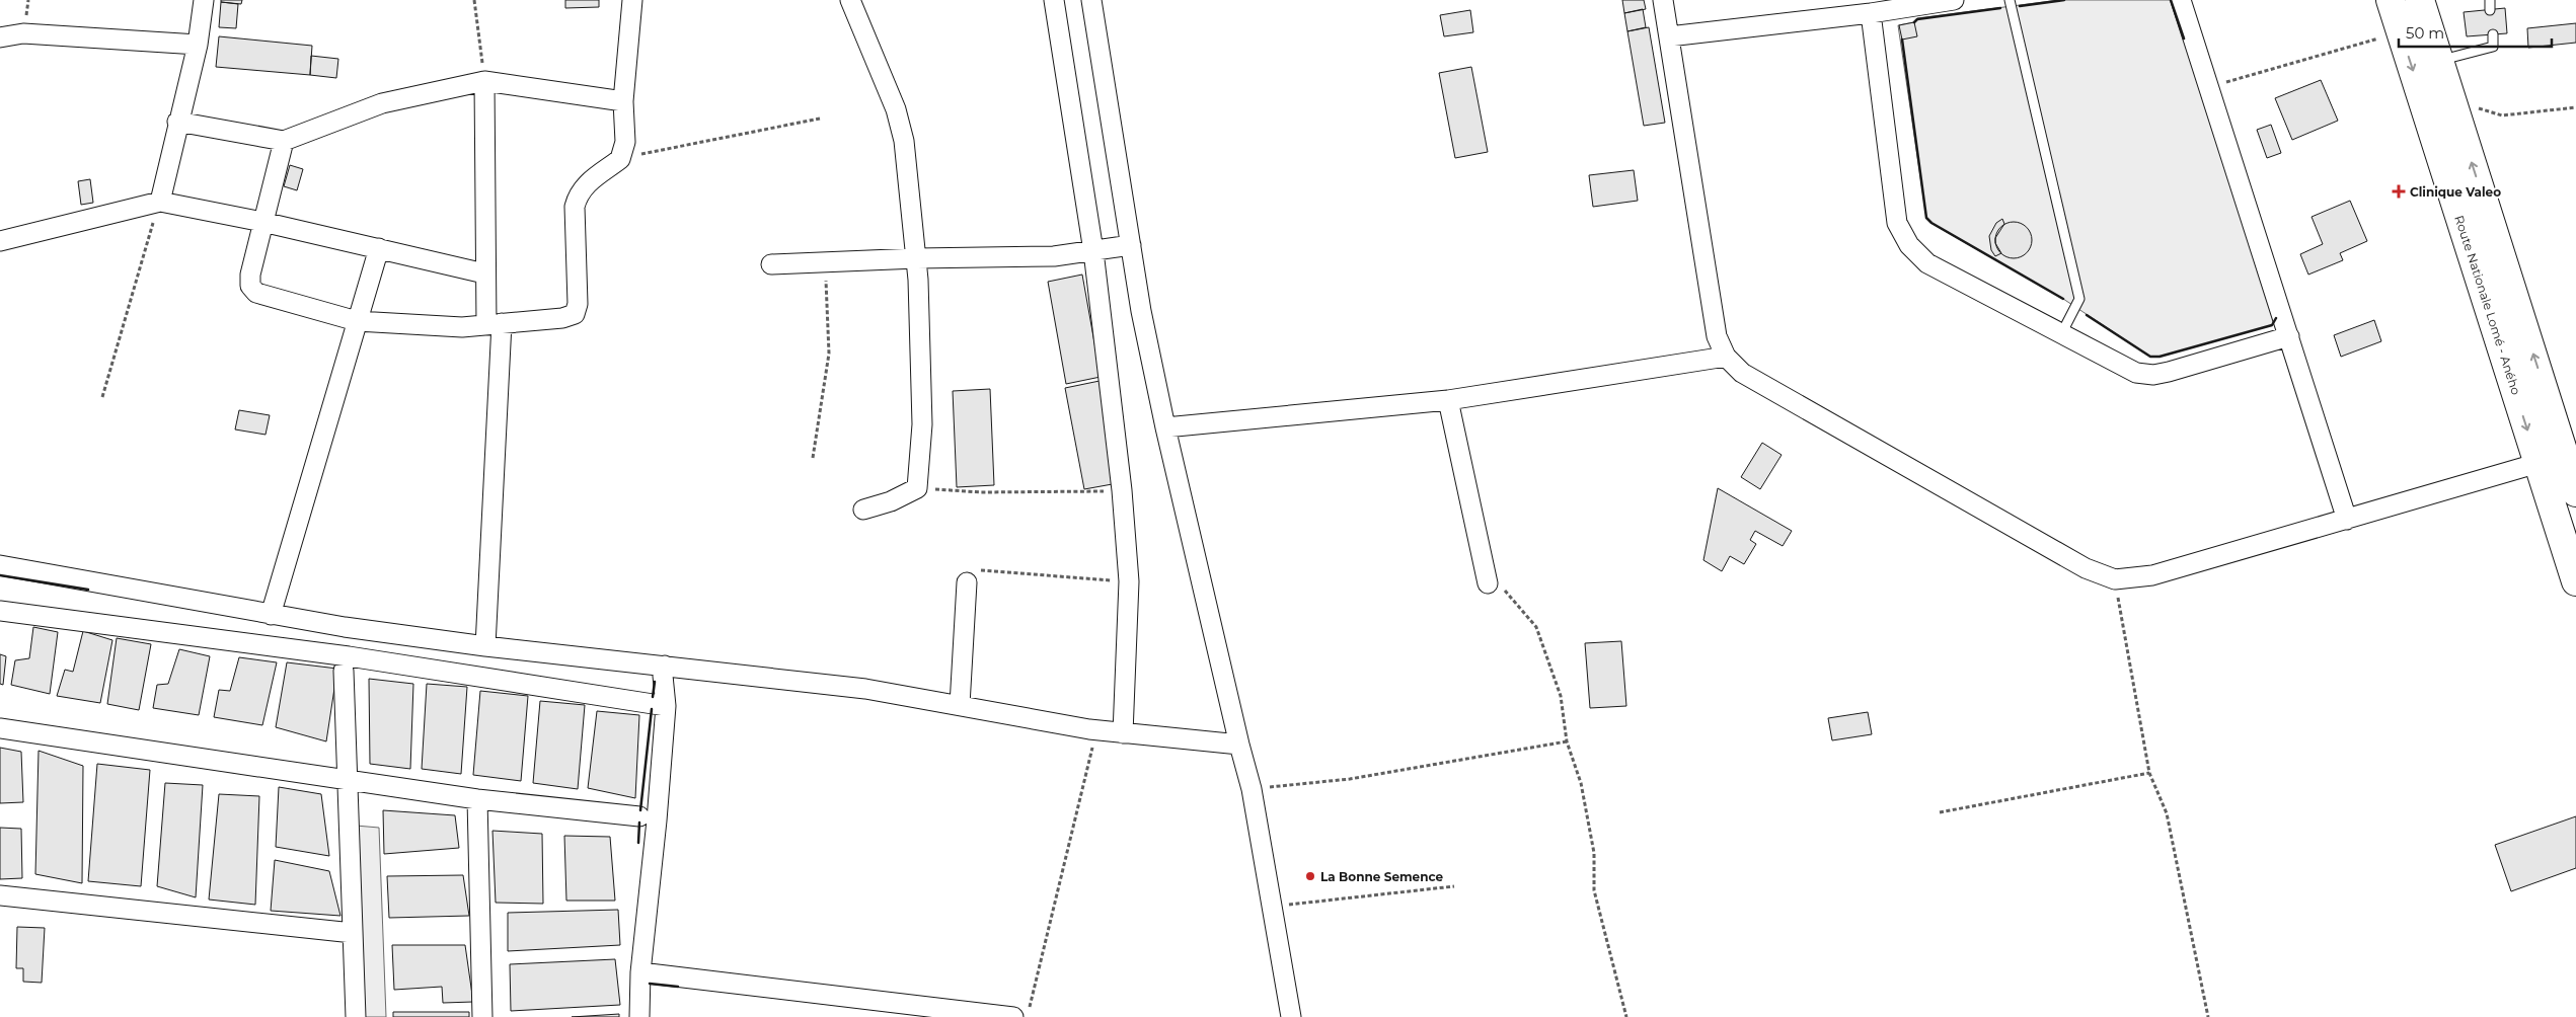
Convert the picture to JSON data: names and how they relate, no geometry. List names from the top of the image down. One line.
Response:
{"streets":{"highway":["Route Nationale Lomé - Aného"]},"places":{"health":["Clinique Valeo"],"other":["La Bonne Semence"]},"scale_bar":"50 m"}
